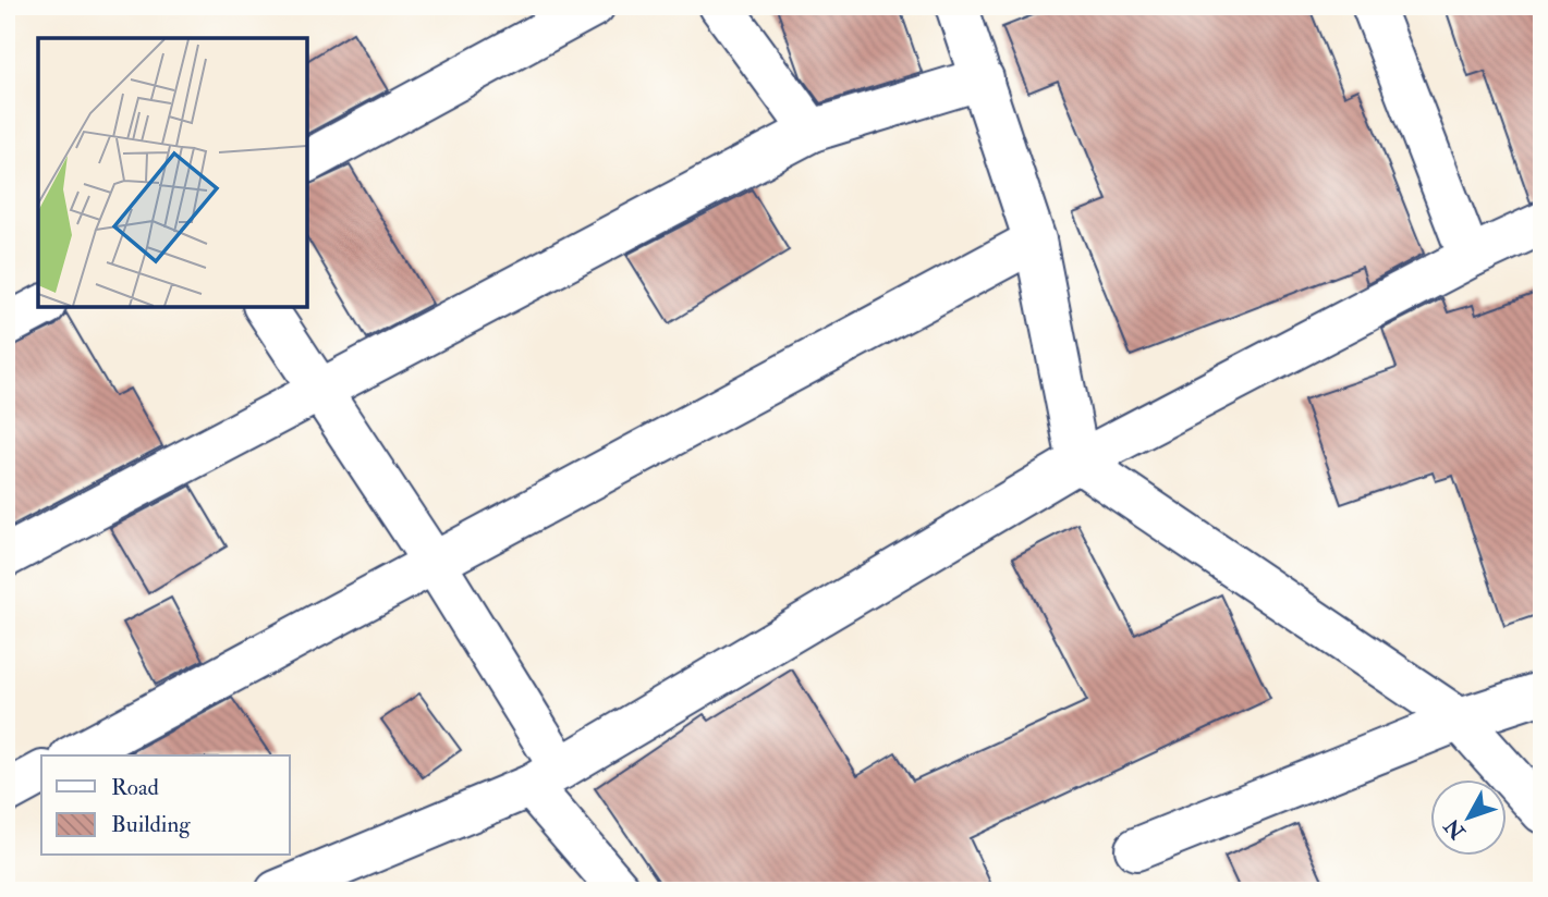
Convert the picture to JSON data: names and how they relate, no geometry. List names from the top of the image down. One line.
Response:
{"legend":["Road","Building"],"north":"bottom left"}
